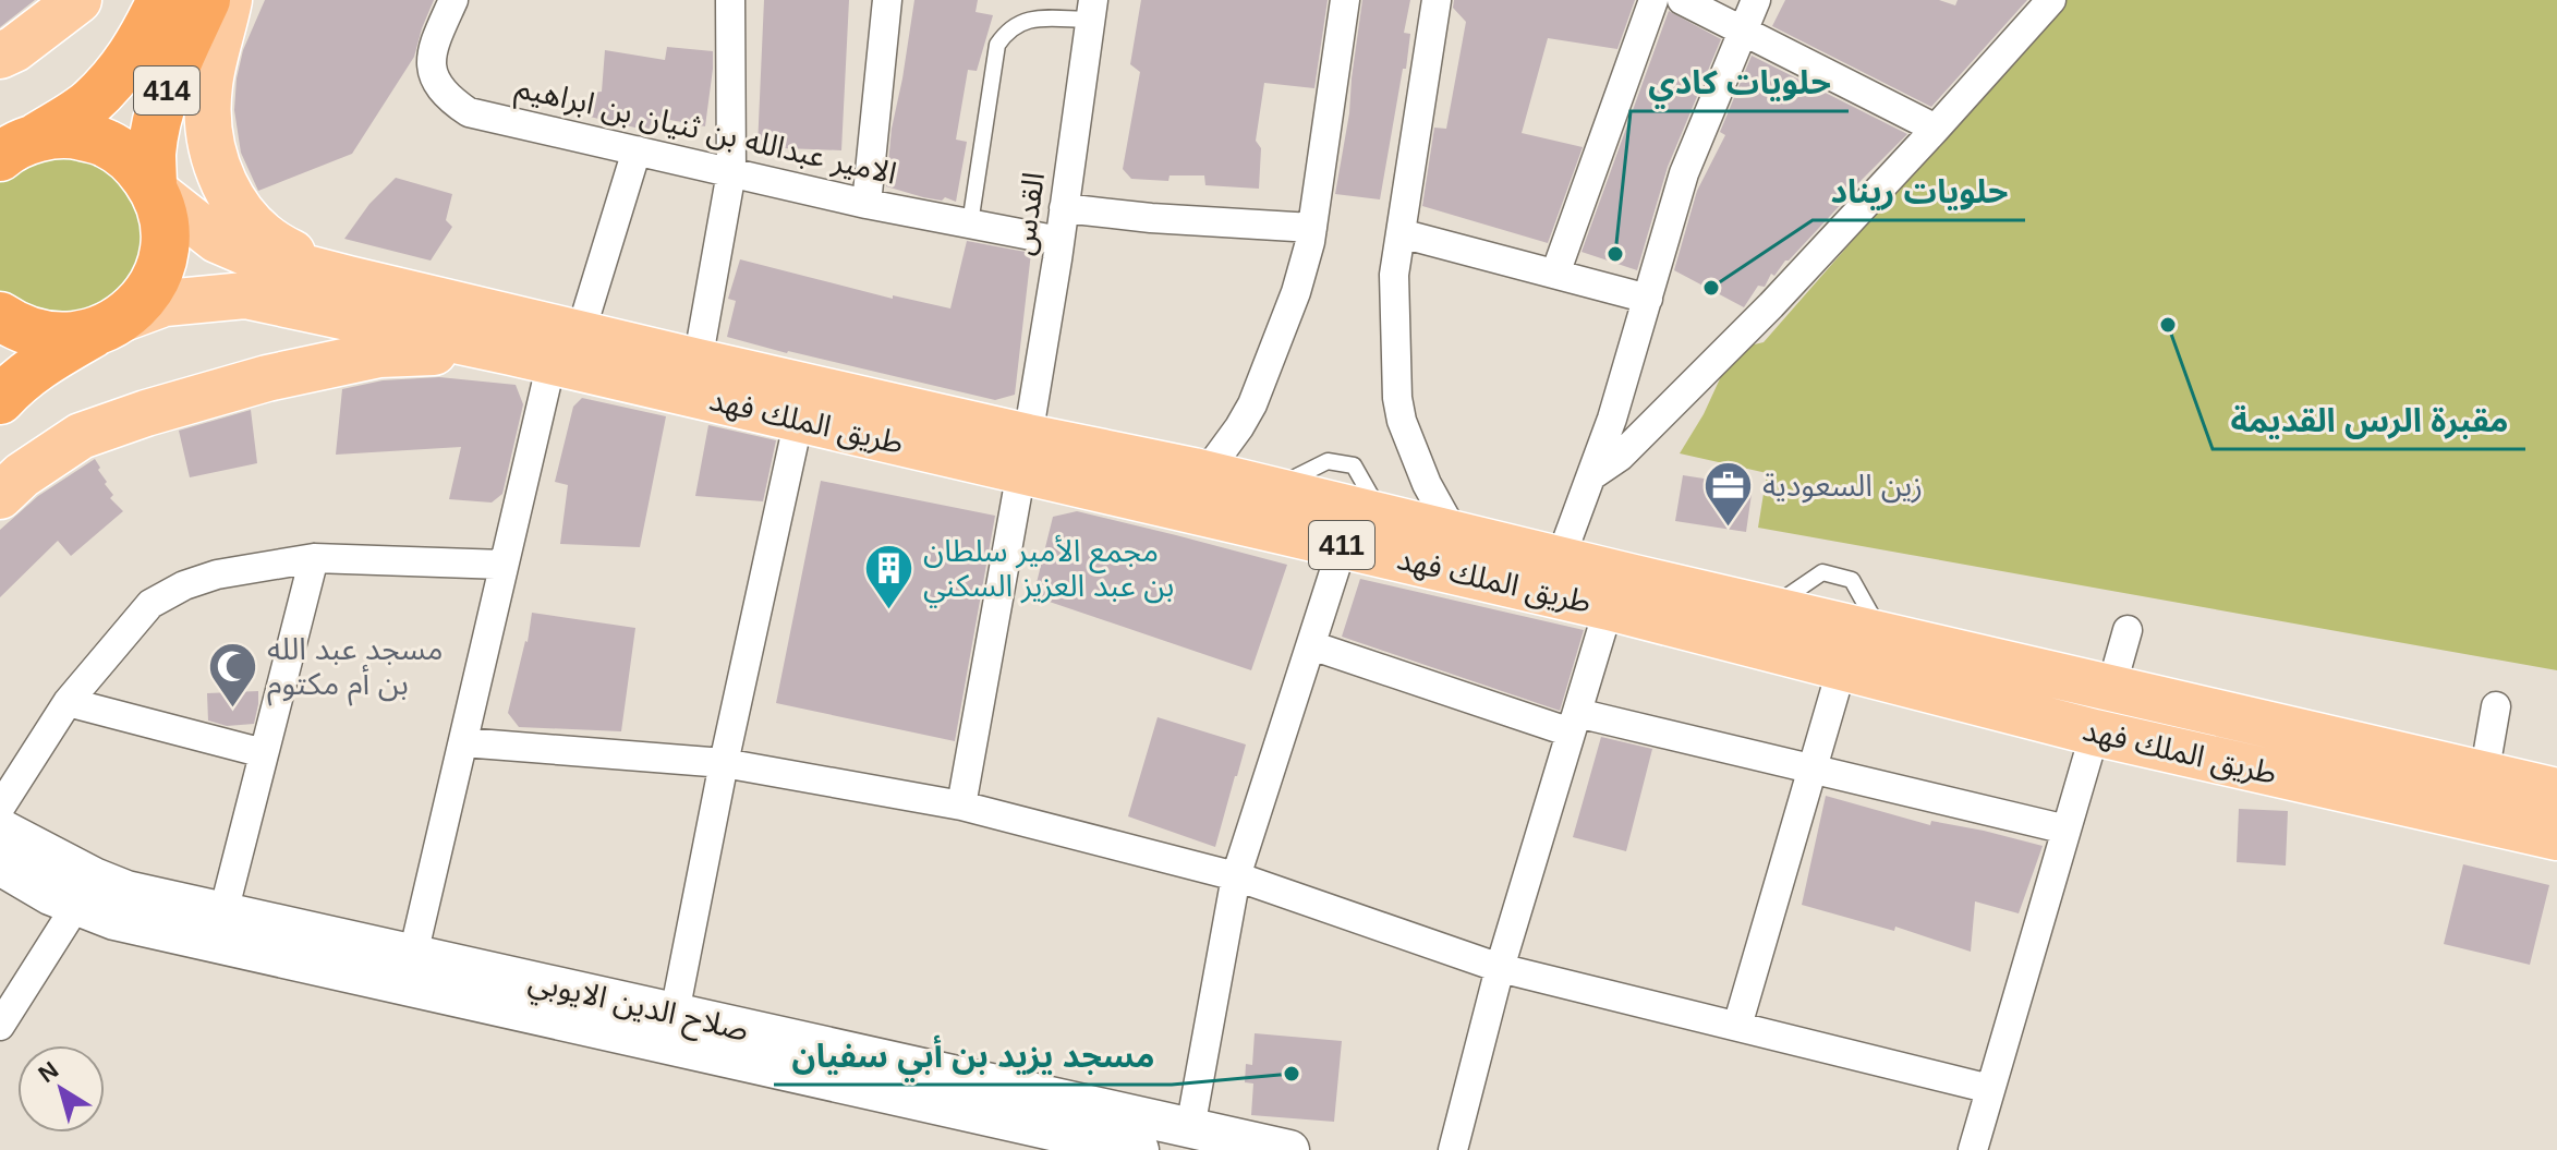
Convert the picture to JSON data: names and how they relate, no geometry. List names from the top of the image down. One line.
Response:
{"streets":{"highway":["414"],"main road":["طريق الملك فهد","411"],"street":["الامير عبدالله بن ثنيان بن ابراهيم","القدس","صلاح الدين الايوبي"]},"crossings":[["414","طريق الملك فهد"],["الامير عبدالله بن ثنيان بن ابراهيم","القدس"],["القدس","طريق الملك فهد"]],"places":{"other":["حلويات كادي","حلويات ريناد","مقبرة الرس القديمة","مسجد يزيد بن أبي سفيان"],"office":["زين السعودية"],"building":["مجمع الأمير سلطان بن عبد العزيز السكني"],"mosque":["مسجد عبد الله بن أم مكتوم"]},"north":"top left"}
